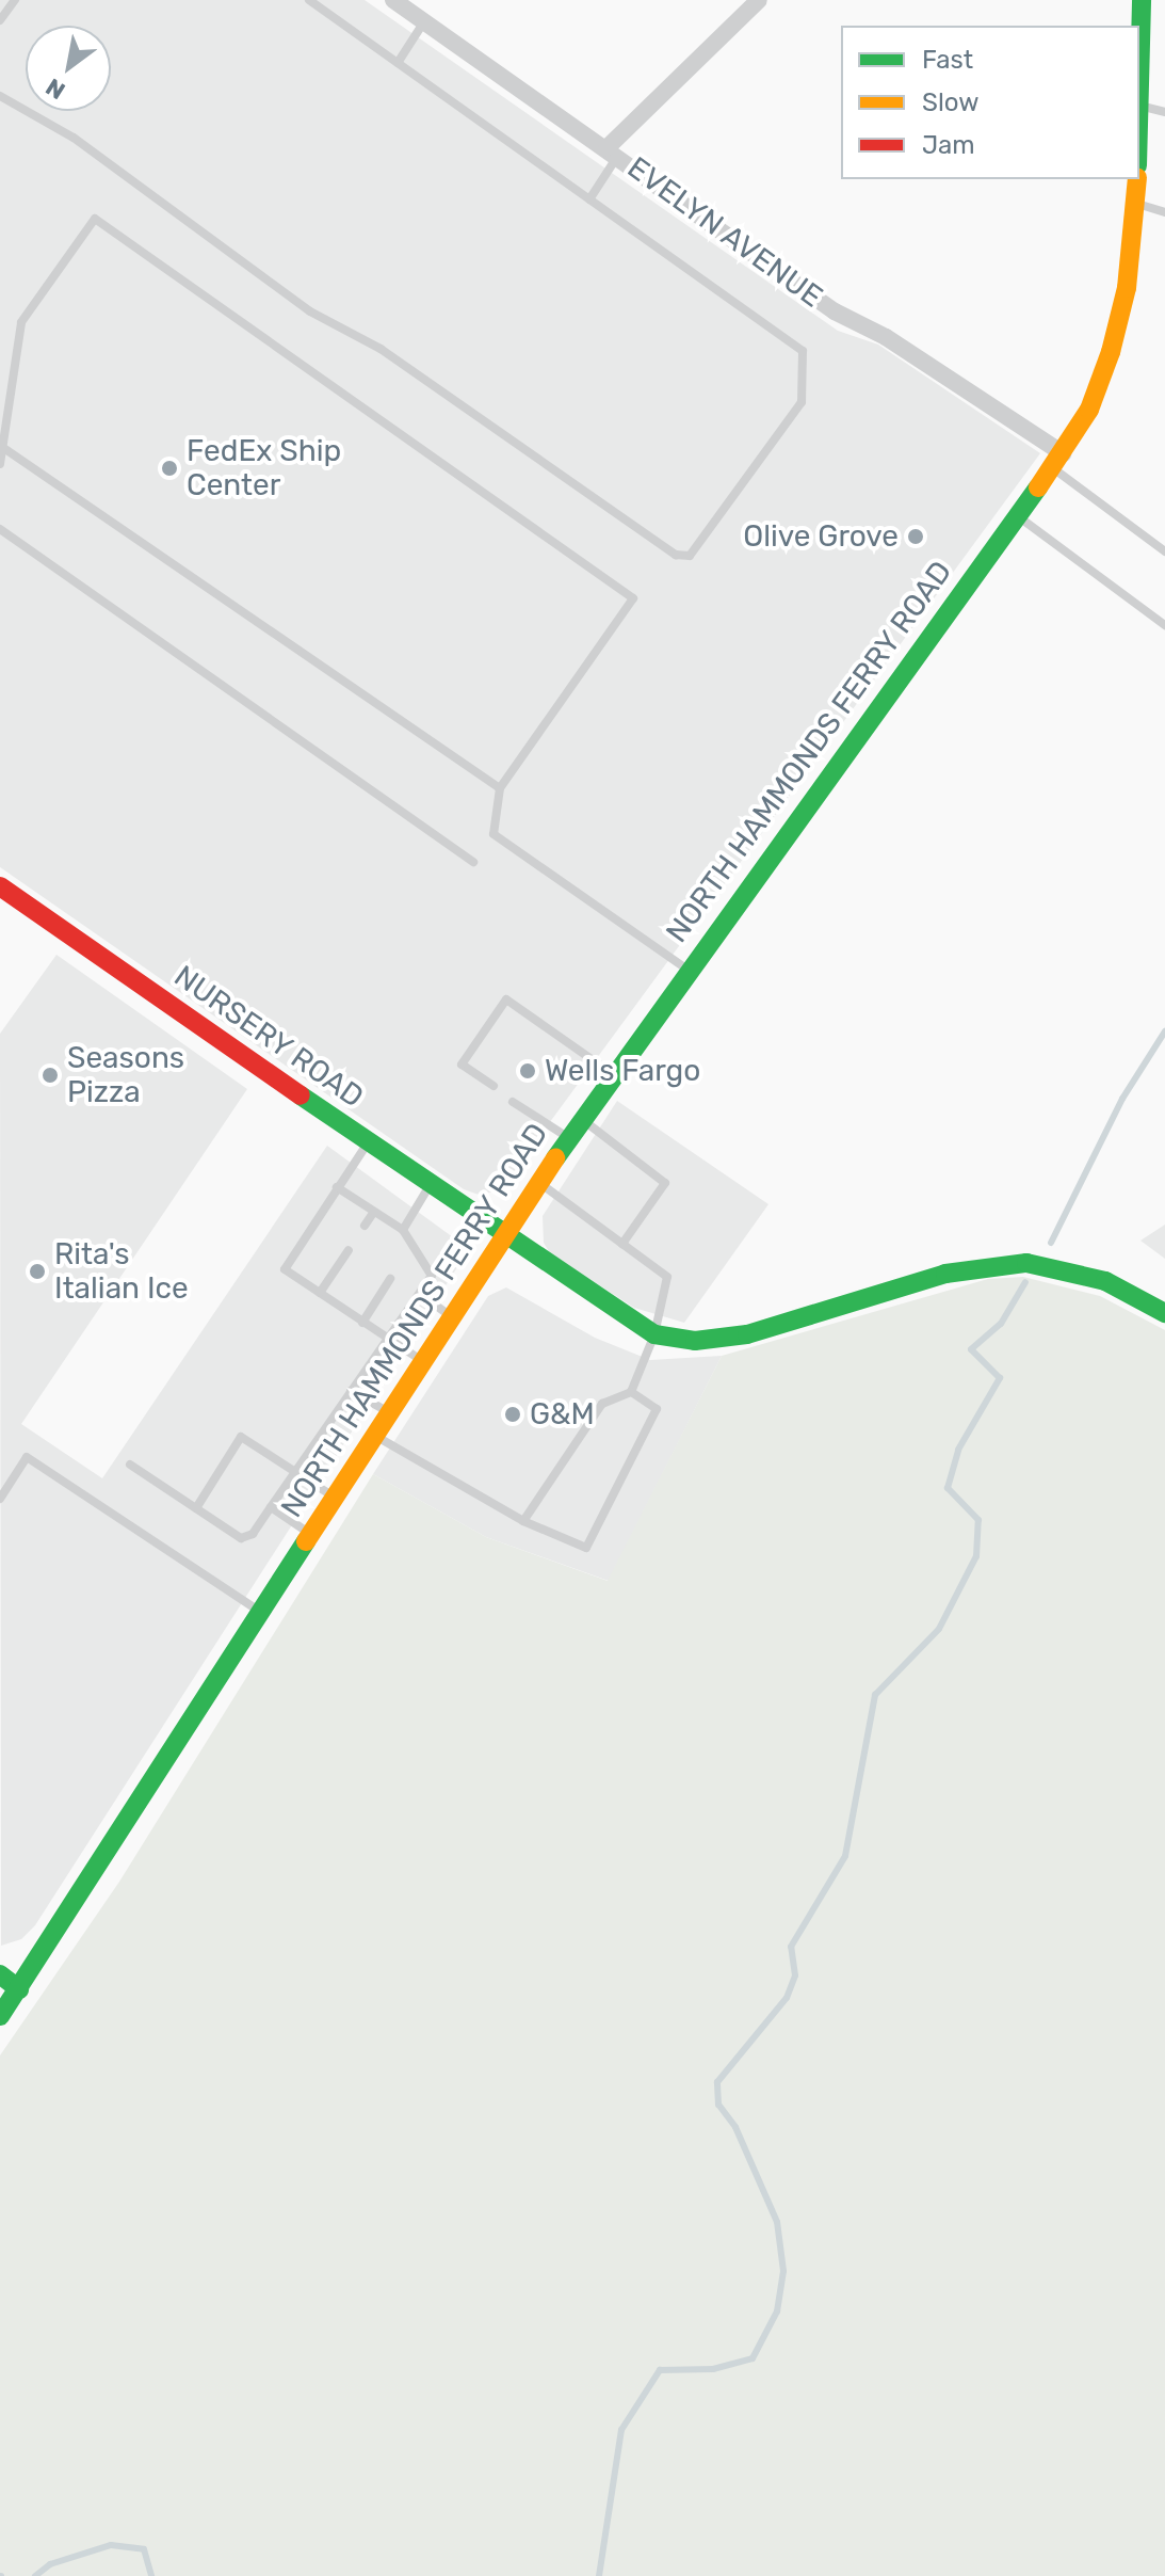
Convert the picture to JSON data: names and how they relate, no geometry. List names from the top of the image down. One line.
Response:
{"streets":{"main road":["NORTH HAMMONDS FERRY ROAD","NURSERY ROAD"],"street":["EVELYN AVENUE"]},"crossings":[["EVELYN AVENUE","NORTH HAMMONDS FERRY ROAD"],["NORTH HAMMONDS FERRY ROAD","NURSERY ROAD"]],"places":["FedEx Ship Center","Olive Grove","Wells Fargo","Seasons Pizza","Rita's Italian Ice","G&M"],"legend":["Fast","Slow","Jam"],"north":"bottom left"}
